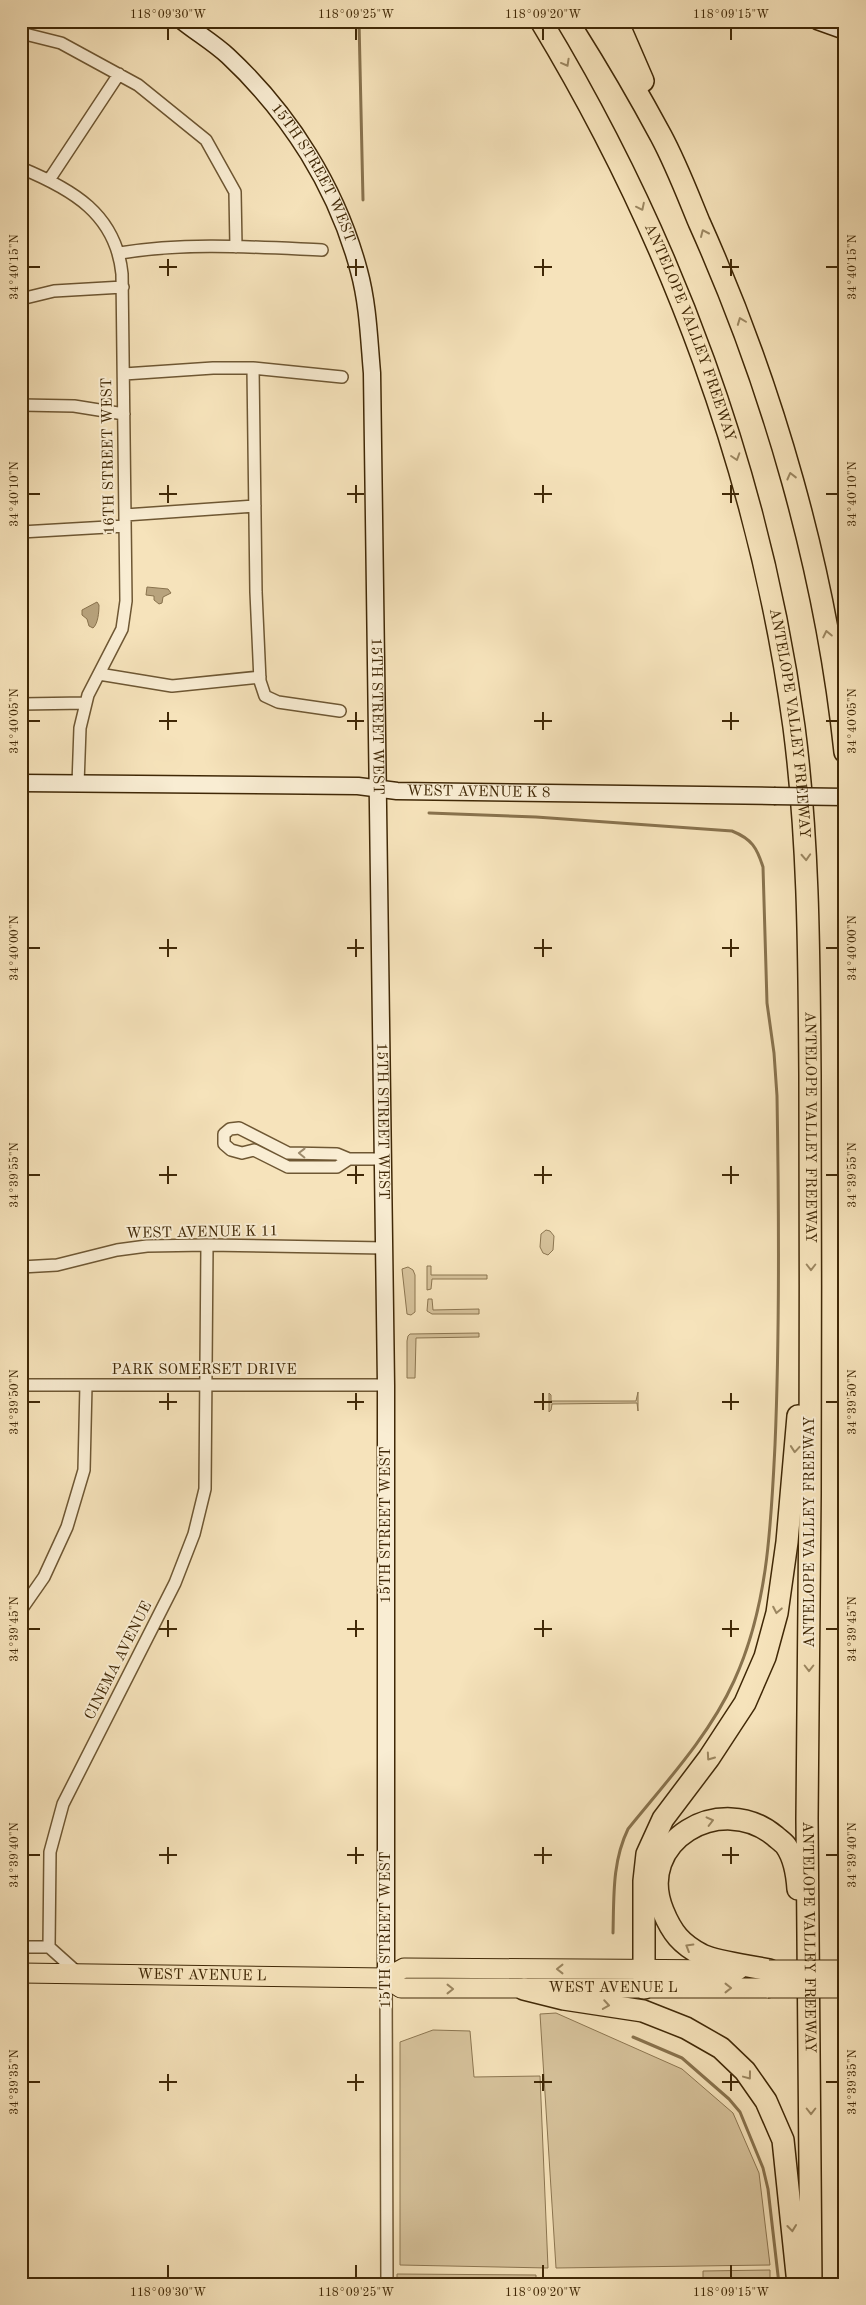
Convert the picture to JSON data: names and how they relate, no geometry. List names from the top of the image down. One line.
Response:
{"streets":{"highway":["ANTELOPE VALLEY FREEWAY"],"main road":["WEST AVENUE L"],"street":["15TH STREET WEST","16TH STREET WEST","WEST AVENUE K 8","WEST AVENUE K 11","PARK SOMERSET DRIVE","CINEMA AVENUE"]},"crossings":[["15TH STREET WEST","WEST AVENUE K 8"],["15TH STREET WEST","WEST AVENUE K 11"],["15TH STREET WEST","PARK SOMERSET DRIVE"],["15TH STREET WEST","WEST AVENUE L"],["16TH STREET WEST","WEST AVENUE K 8"],["WEST AVENUE K 11","CINEMA AVENUE"],["PARK SOMERSET DRIVE","CINEMA AVENUE"]],"coordinates":["118°09'30\"W","118°09'25\"W","118°09'20\"W","118°09'15\"W","34°40'15\"N","34°40'10\"N","34°40'05\"N","34°40'00\"N","34°39'55\"N","34°39'50\"N","34°39'45\"N","34°39'40\"N","34°39'35\"N"]}
